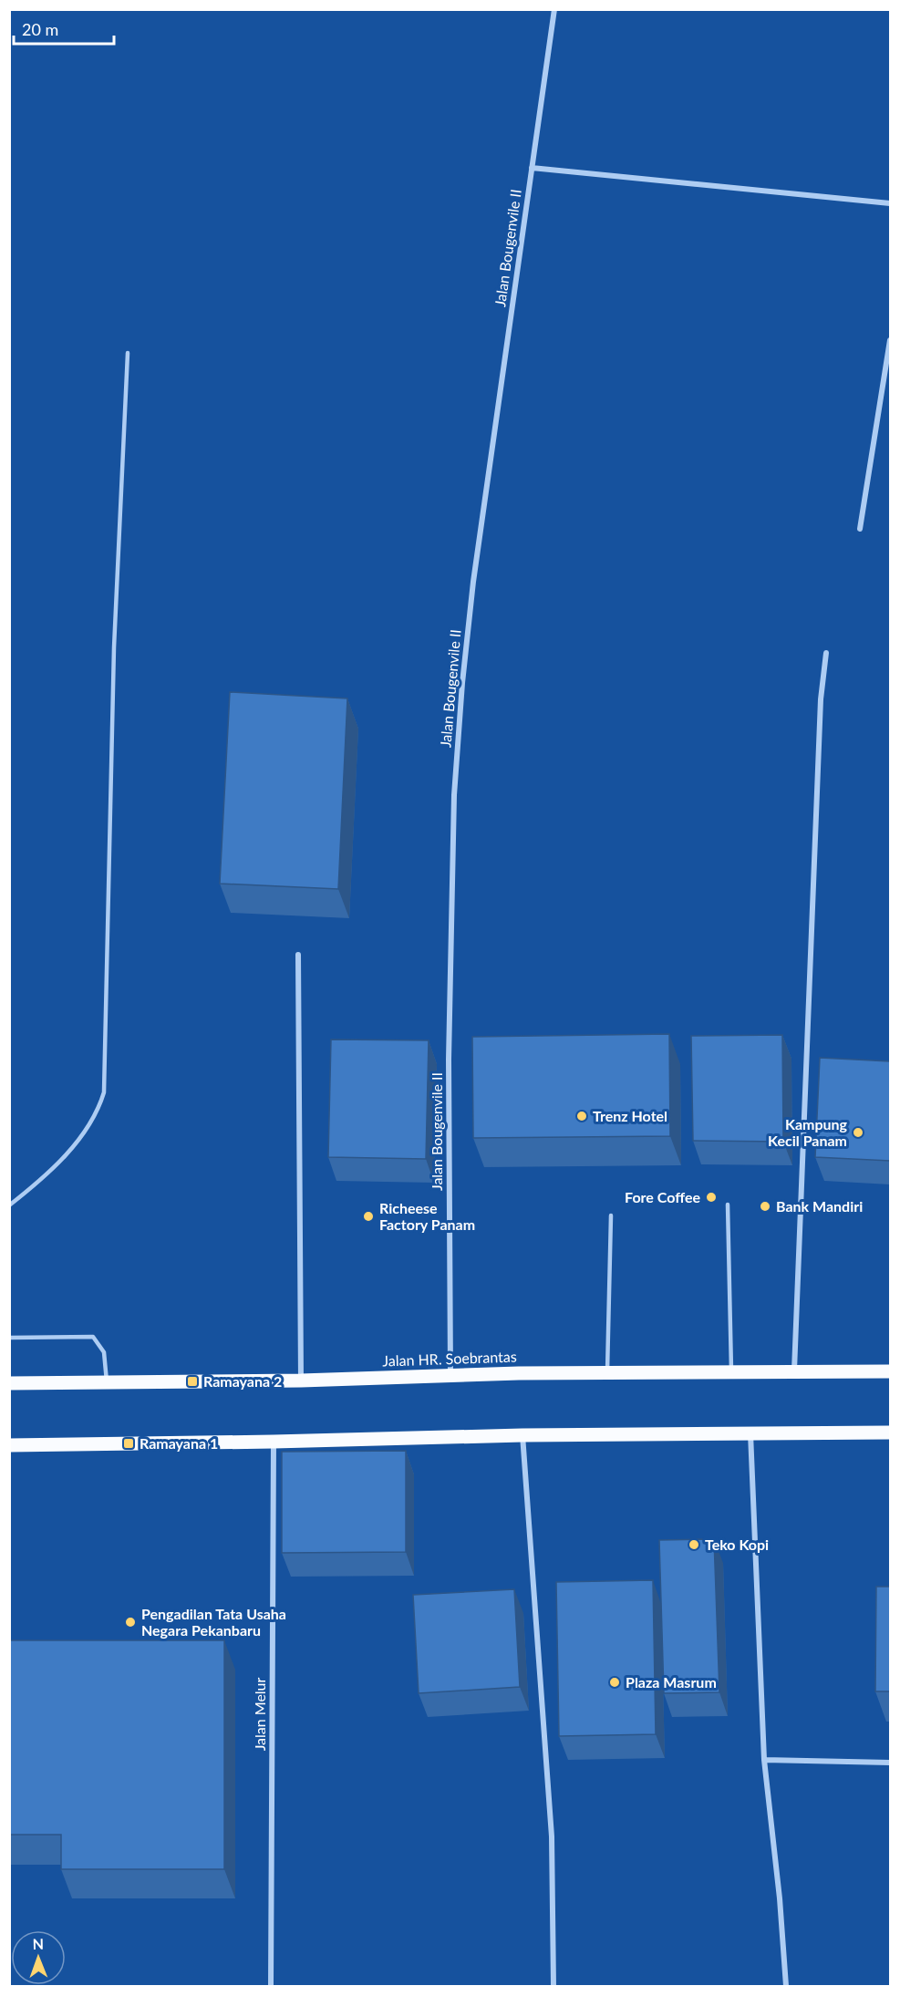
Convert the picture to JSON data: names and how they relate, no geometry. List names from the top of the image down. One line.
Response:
{"streets":{"main road":["Jalan HR. Soebrantas"],"street":["Jalan Bougenvile II","Jalan Melur"]},"crossings":[["Jalan Bougenvile II","Jalan HR. Soebrantas"]],"places":{"other":["Trenz Hotel","Kampung Kecil Panam","Fore Coffee","Bank Mandiri","Richeese Factory Panam","Teko Kopi","Pengadilan Tata Usaha Negara Pekanbaru","Plaza Masrum"],"transit":["Ramayana 2","Ramayana 1"]},"scale_bar":"20 m","north":"top"}
